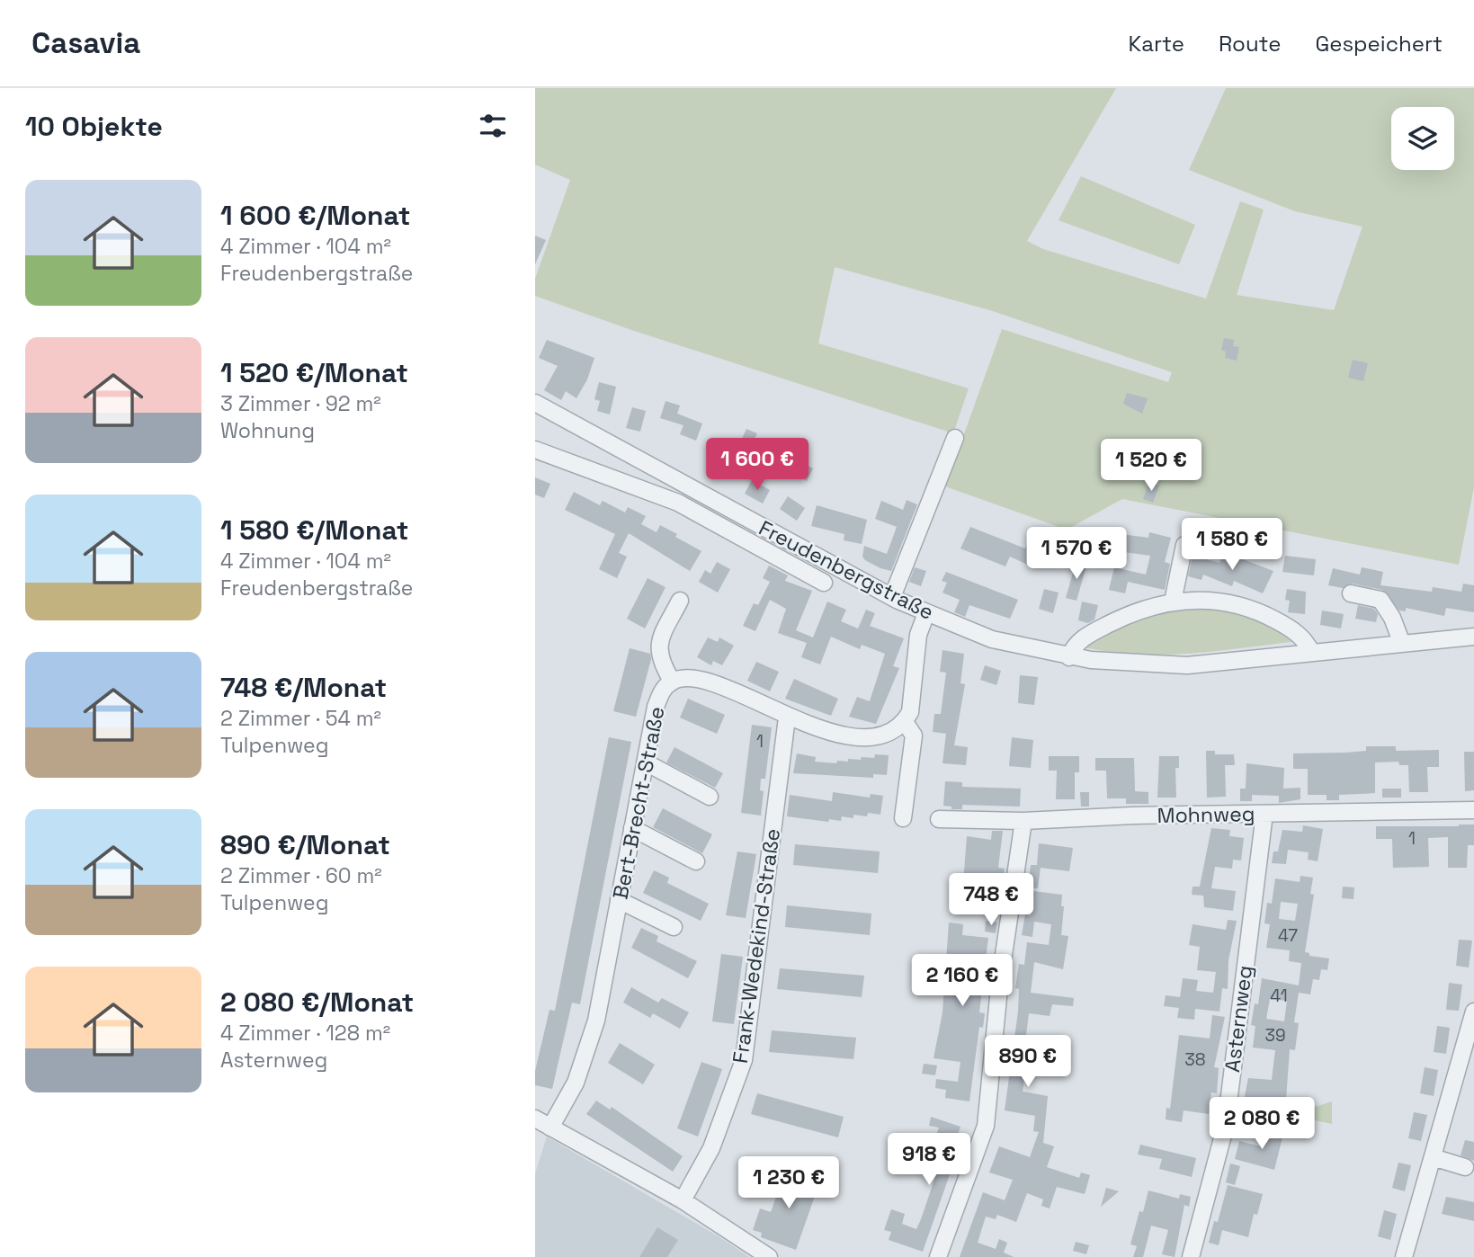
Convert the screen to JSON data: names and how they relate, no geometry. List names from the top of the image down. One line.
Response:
{"streets":{"street":["Freudenbergstraße","Bert-Brecht-Straße","Mohnweg","Frank-Wedekind-Straße","Asternweg"]},"crossings":[["Bert-Brecht-Straße","Frank-Wedekind-Straße"],["Mohnweg","Asternweg"]],"house_numbers":["1","1","47","41","39","38"],"page":{"header":"Casavia","nav":["Karte","Route","Gespeichert"],"heading":"10 Objekte","list":[{"name":"1 600 €/Monat","note":"4 Zimmer · 104 m² · Freudenbergstraße"},{"name":"1 520 €/Monat","note":"3 Zimmer · 92 m² · Wohnung"},{"name":"1 580 €/Monat","note":"4 Zimmer · 104 m² · Freudenbergstraße"},{"name":"748 €/Monat","note":"2 Zimmer · 54 m² · Tulpenweg"},{"name":"890 €/Monat","note":"2 Zimmer · 60 m² · Tulpenweg"},{"name":"2 080 €/Monat","note":"4 Zimmer · 128 m² · Asternweg"}],"price":["1 600 €","1 520 €","1 580 €","1 570 €","748 €","2 160 €","890 €","2 080 €","918 €","1 230 €"]}}
